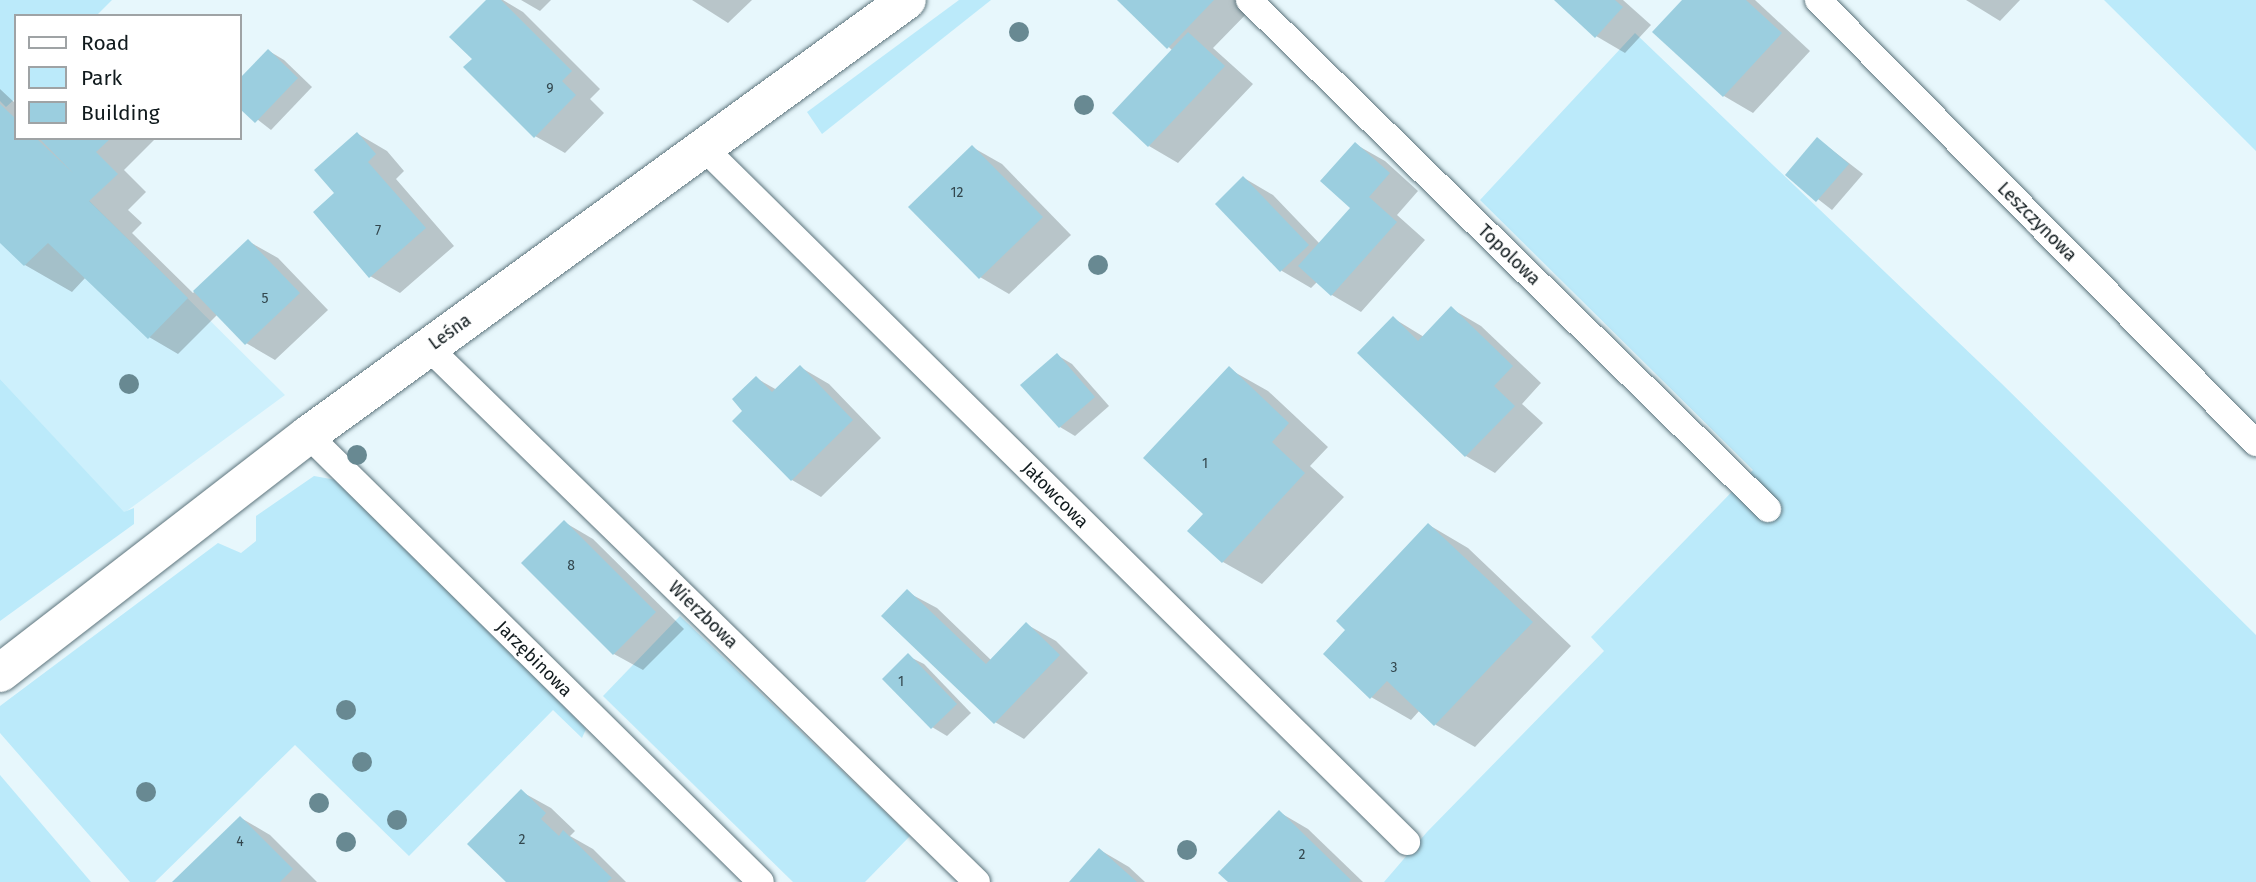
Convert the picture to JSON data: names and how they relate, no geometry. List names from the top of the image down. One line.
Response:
{"streets":{"street":["Leśna"],"lane":["Leszczynowa","Topolowa","Jałowcowa","Wierzbowa","Jarzębinowa"]},"crossings":[["Leśna","Jałowcowa"],["Leśna","Wierzbowa"],["Leśna","Jarzębinowa"]],"house_numbers":["9","12","7","5","1","8","3","1","2","4","2"],"legend":["Road","Park","Building"]}
